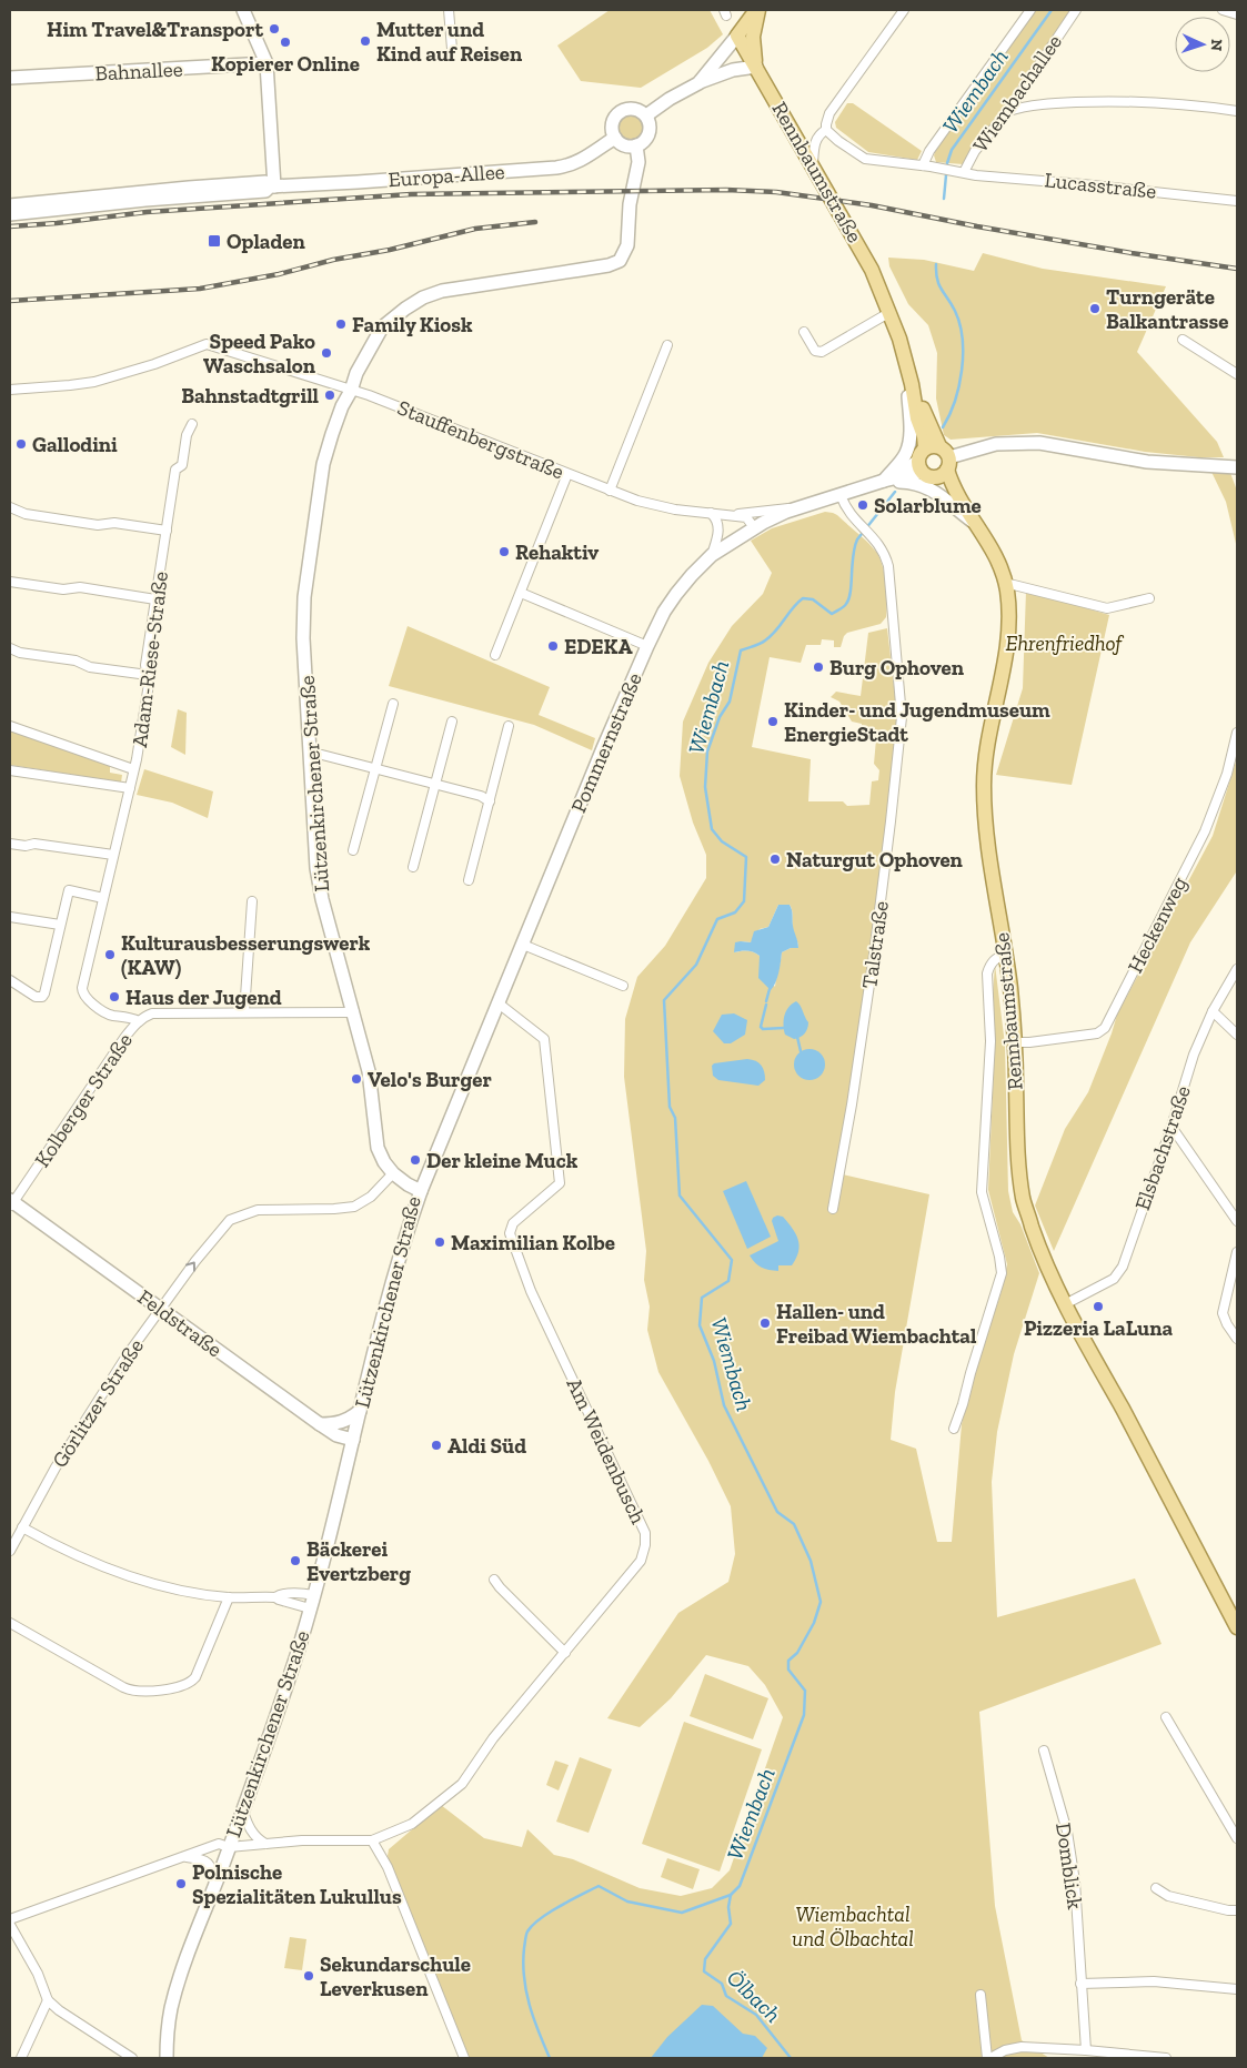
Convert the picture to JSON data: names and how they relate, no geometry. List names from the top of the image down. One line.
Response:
{"streets":{"main road":["Bahnallee","Rennbaumstraße","Europa-Allee","Stauffenbergstraße","Pommernstraße","Lützenkirchener Straße","Feldstraße"],"street":["Wiembachallee","Lucasstraße","Adam-Riese-Straße","Heckenweg","Talstraße","Kolberger Straße","Elsbachstraße","Görlitzer Straße","Am Weidenbusch","Domblick"]},"crossings":[["Wiembachallee","Lucasstraße"],["Rennbaumstraße","Stauffenbergstraße"],["Rennbaumstraße","Heckenweg"],["Rennbaumstraße","Elsbachstraße"],["Europa-Allee","Lützenkirchener Straße"],["Stauffenbergstraße","Pommernstraße"],["Stauffenbergstraße","Lützenkirchener Straße"],["Stauffenbergstraße","Talstraße"],["Adam-Riese-Straße","Kolberger Straße"],["Pommernstraße","Lützenkirchener Straße"],["Pommernstraße","Am Weidenbusch"],["Lützenkirchener Straße","Kolberger Straße"],["Lützenkirchener Straße","Feldstraße"],["Lützenkirchener Straße","Görlitzer Straße"],["Kolberger Straße","Feldstraße"],["Feldstraße","Görlitzer Straße"]],"one_way":["Görlitzer Straße"],"water":["Wiembach","Ölbach"],"parks":["Ehrenfriedhof","Wiembachtal und Ölbachtal"],"places":{"other":["Him Travel&Transport","Mutter und Kind auf Reisen","Kopierer Online","Turngeräte Balkantrasse","Family Kiosk","Speed Pako Waschsalon","Bahnstadtgrill","Gallodini","Solarblume","Rehaktiv","EDEKA","Burg Ophoven","Kinder- und Jugendmuseum EnergieStadt","Naturgut Ophoven","Kulturausbesserungswerk (KAW)","Haus der Jugend","Velo's Burger","Der kleine Muck","Maximilian Kolbe","Pizzeria LaLuna","Hallen- und Freibad Wiembachtal","Aldi Süd","Bäckerei Evertzberg","Polnische Spezialitäten Lukullus","Sekundarschule Leverkusen"],"transit":["Opladen"]},"north":"right"}
